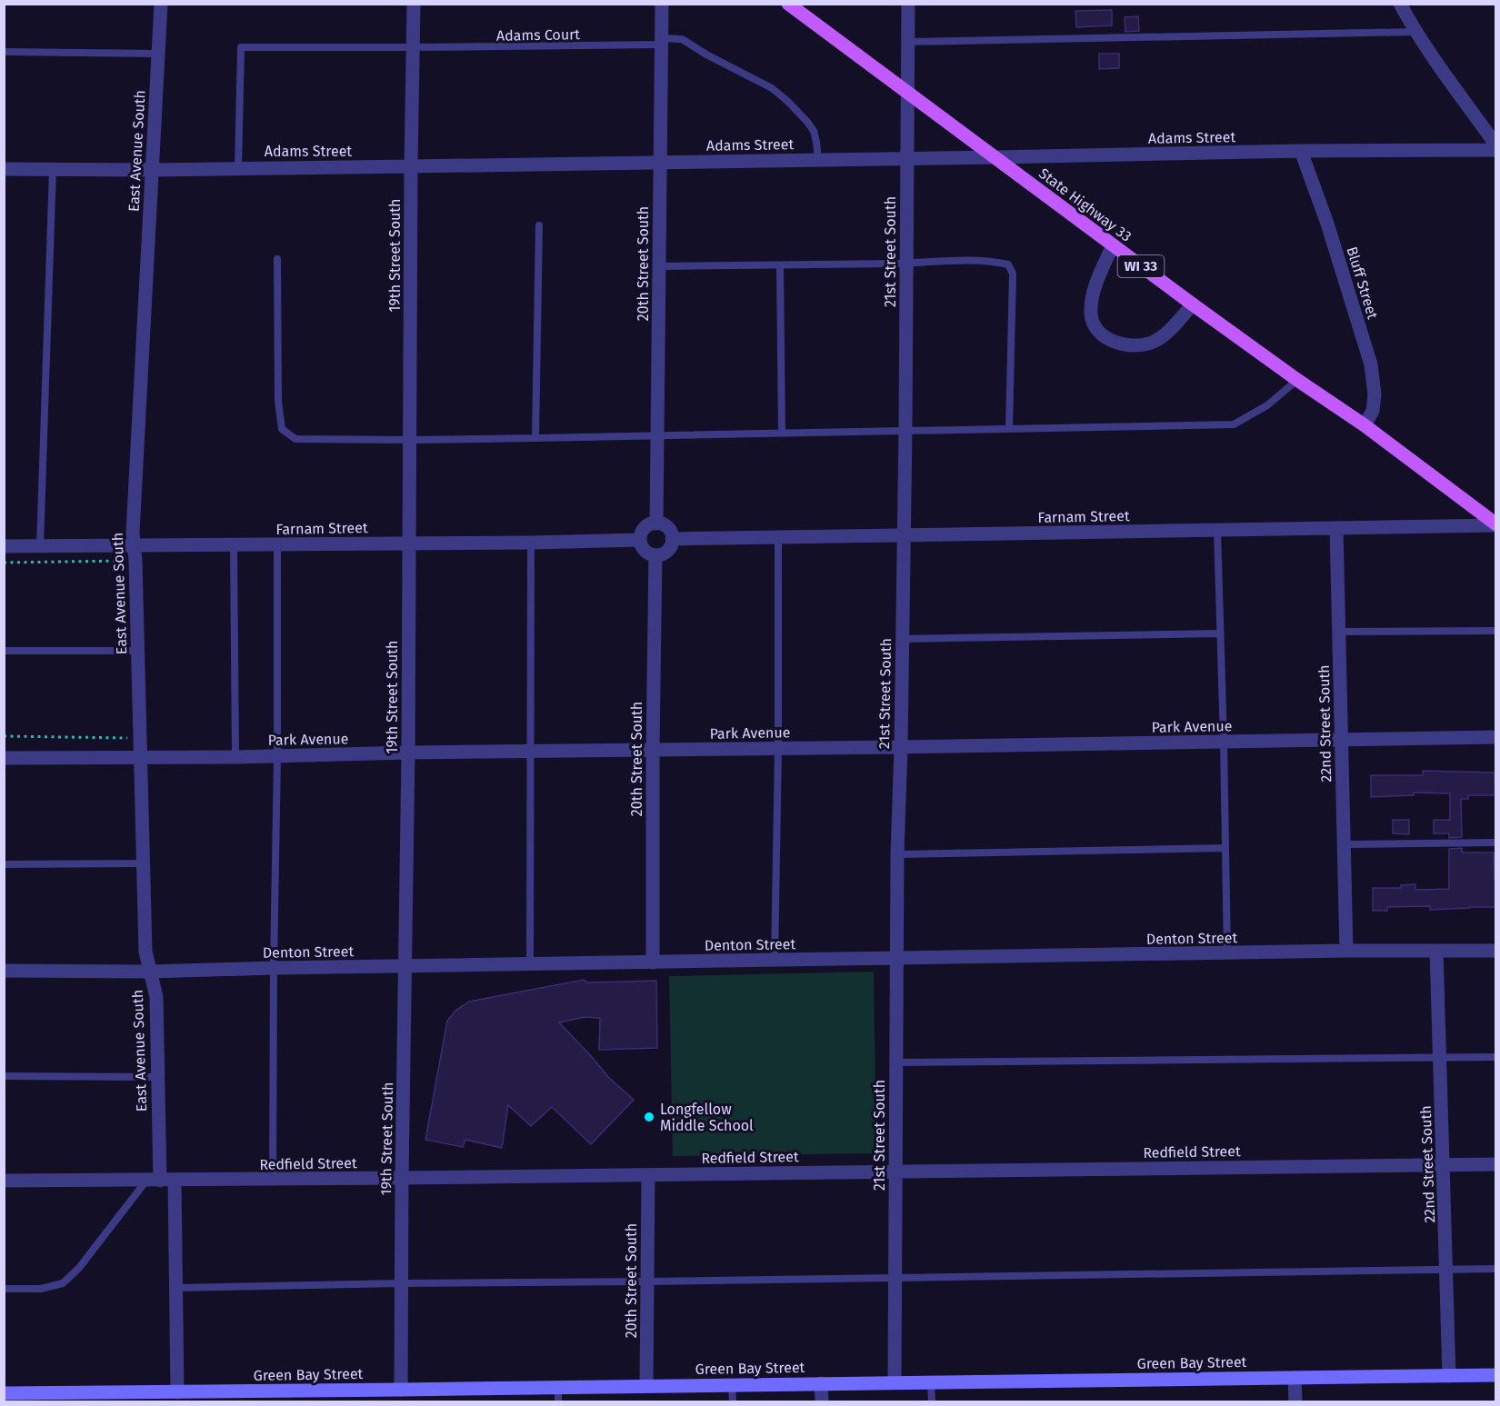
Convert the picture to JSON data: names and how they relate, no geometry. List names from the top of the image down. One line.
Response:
{"streets":{"main road":["State Highway 33","WI 33"],"street":["Adams Street","East Avenue South","21st Street South","19th Street South","20th Street South","Bluff Street","Farnam Street","22nd Street South","Park Avenue","Denton Street","Redfield Street","Green Bay Street"],"lane":["Adams Court"]},"crossings":[["Adams Court","Adams Street"],["Adams Court","19th Street South"],["Adams Court","20th Street South"],["Adams Street","East Avenue South"],["Adams Street","State Highway 33"],["Adams Street","21st Street South"],["Adams Street","19th Street South"],["Adams Street","20th Street South"],["Adams Street","Bluff Street"],["East Avenue South","Farnam Street"],["East Avenue South","Park Avenue"],["East Avenue South","Denton Street"],["East Avenue South","Redfield Street"],["State Highway 33","21st Street South"],["State Highway 33","Bluff Street"],["State Highway 33","Farnam Street"],["21st Street South","Farnam Street"],["21st Street South","Park Avenue"],["21st Street South","Denton Street"],["21st Street South","Redfield Street"],["21st Street South","Green Bay Street"],["19th Street South","Farnam Street"],["19th Street South","Park Avenue"],["19th Street South","Denton Street"],["19th Street South","Redfield Street"],["19th Street South","Green Bay Street"],["20th Street South","Farnam Street"],["20th Street South","Park Avenue"],["20th Street South","Denton Street"],["20th Street South","Redfield Street"],["20th Street South","Green Bay Street"],["Farnam Street","22nd Street South"],["22nd Street South","Park Avenue"],["22nd Street South","Denton Street"],["22nd Street South","Redfield Street"],["22nd Street South","Green Bay Street"]],"places":["Longfellow Middle School"]}
